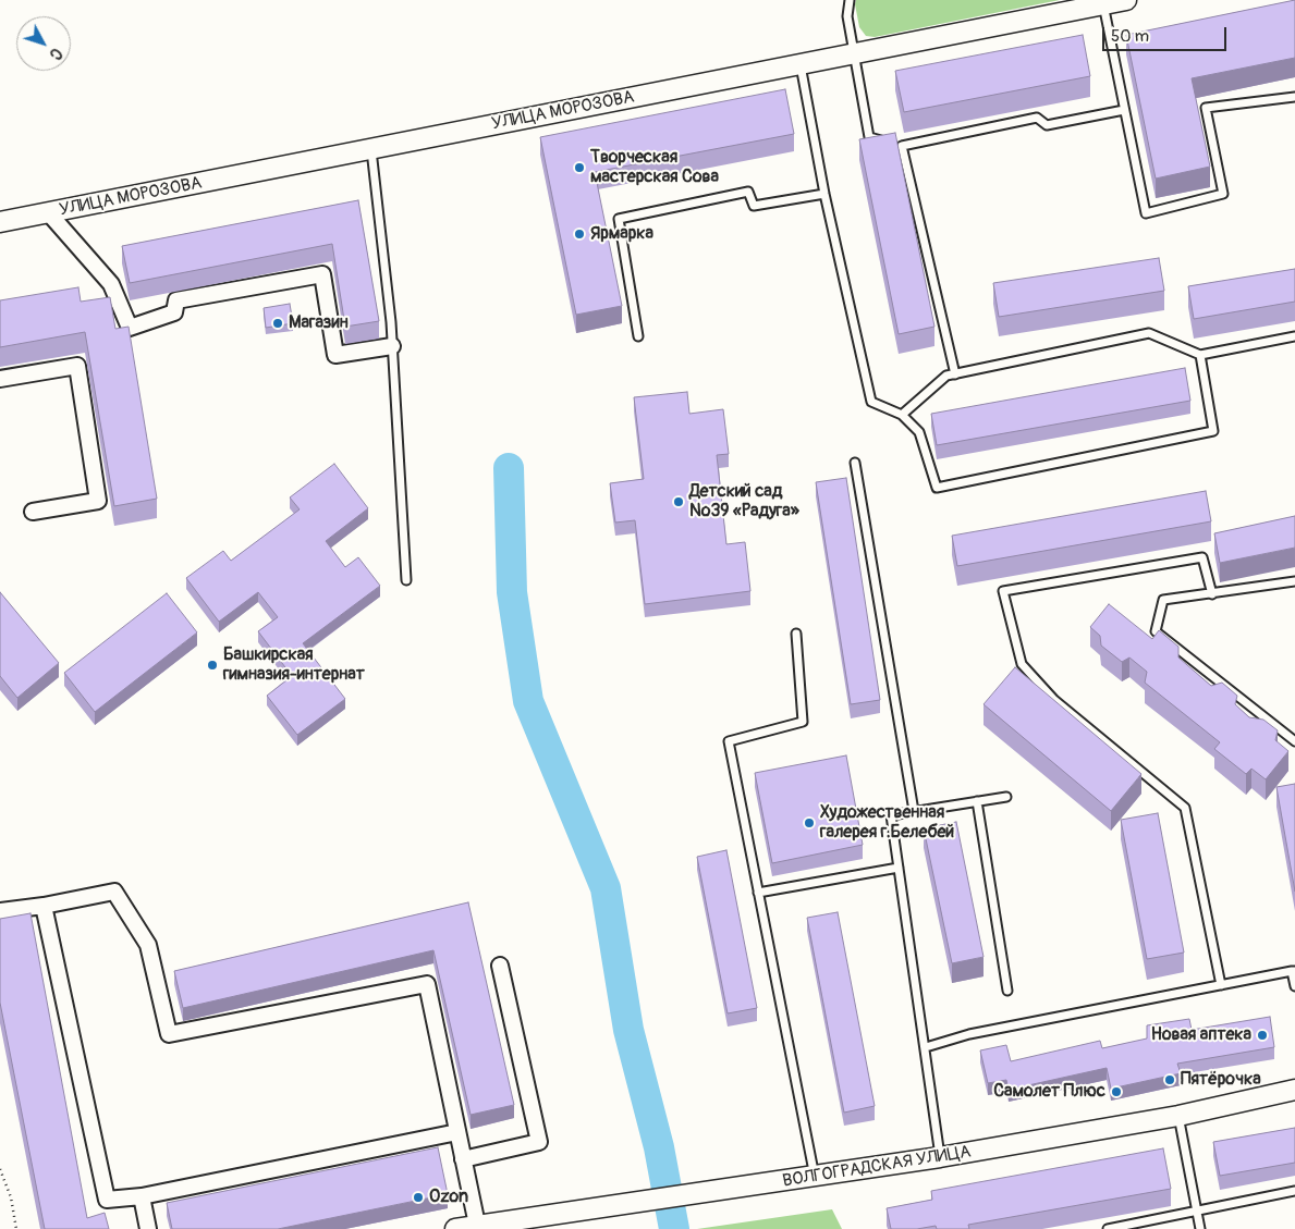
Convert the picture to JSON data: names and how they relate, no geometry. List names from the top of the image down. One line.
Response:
{"streets":{"street":["УЛИЦА МОРОЗОВА","ВОЛГОГРАДСКАЯ УЛИЦА"]},"places":["Творческая мастерская Сова","Ярмарка","Магазин","Детский сад №39 «Радуга»","Башкирская гимназия-интернат","Художественная галерея г.Белебей","Новая аптека","Пятёрочка","Самолет Плюс","Ozon"],"scale_bar":"50 m","north":"bottom right"}
